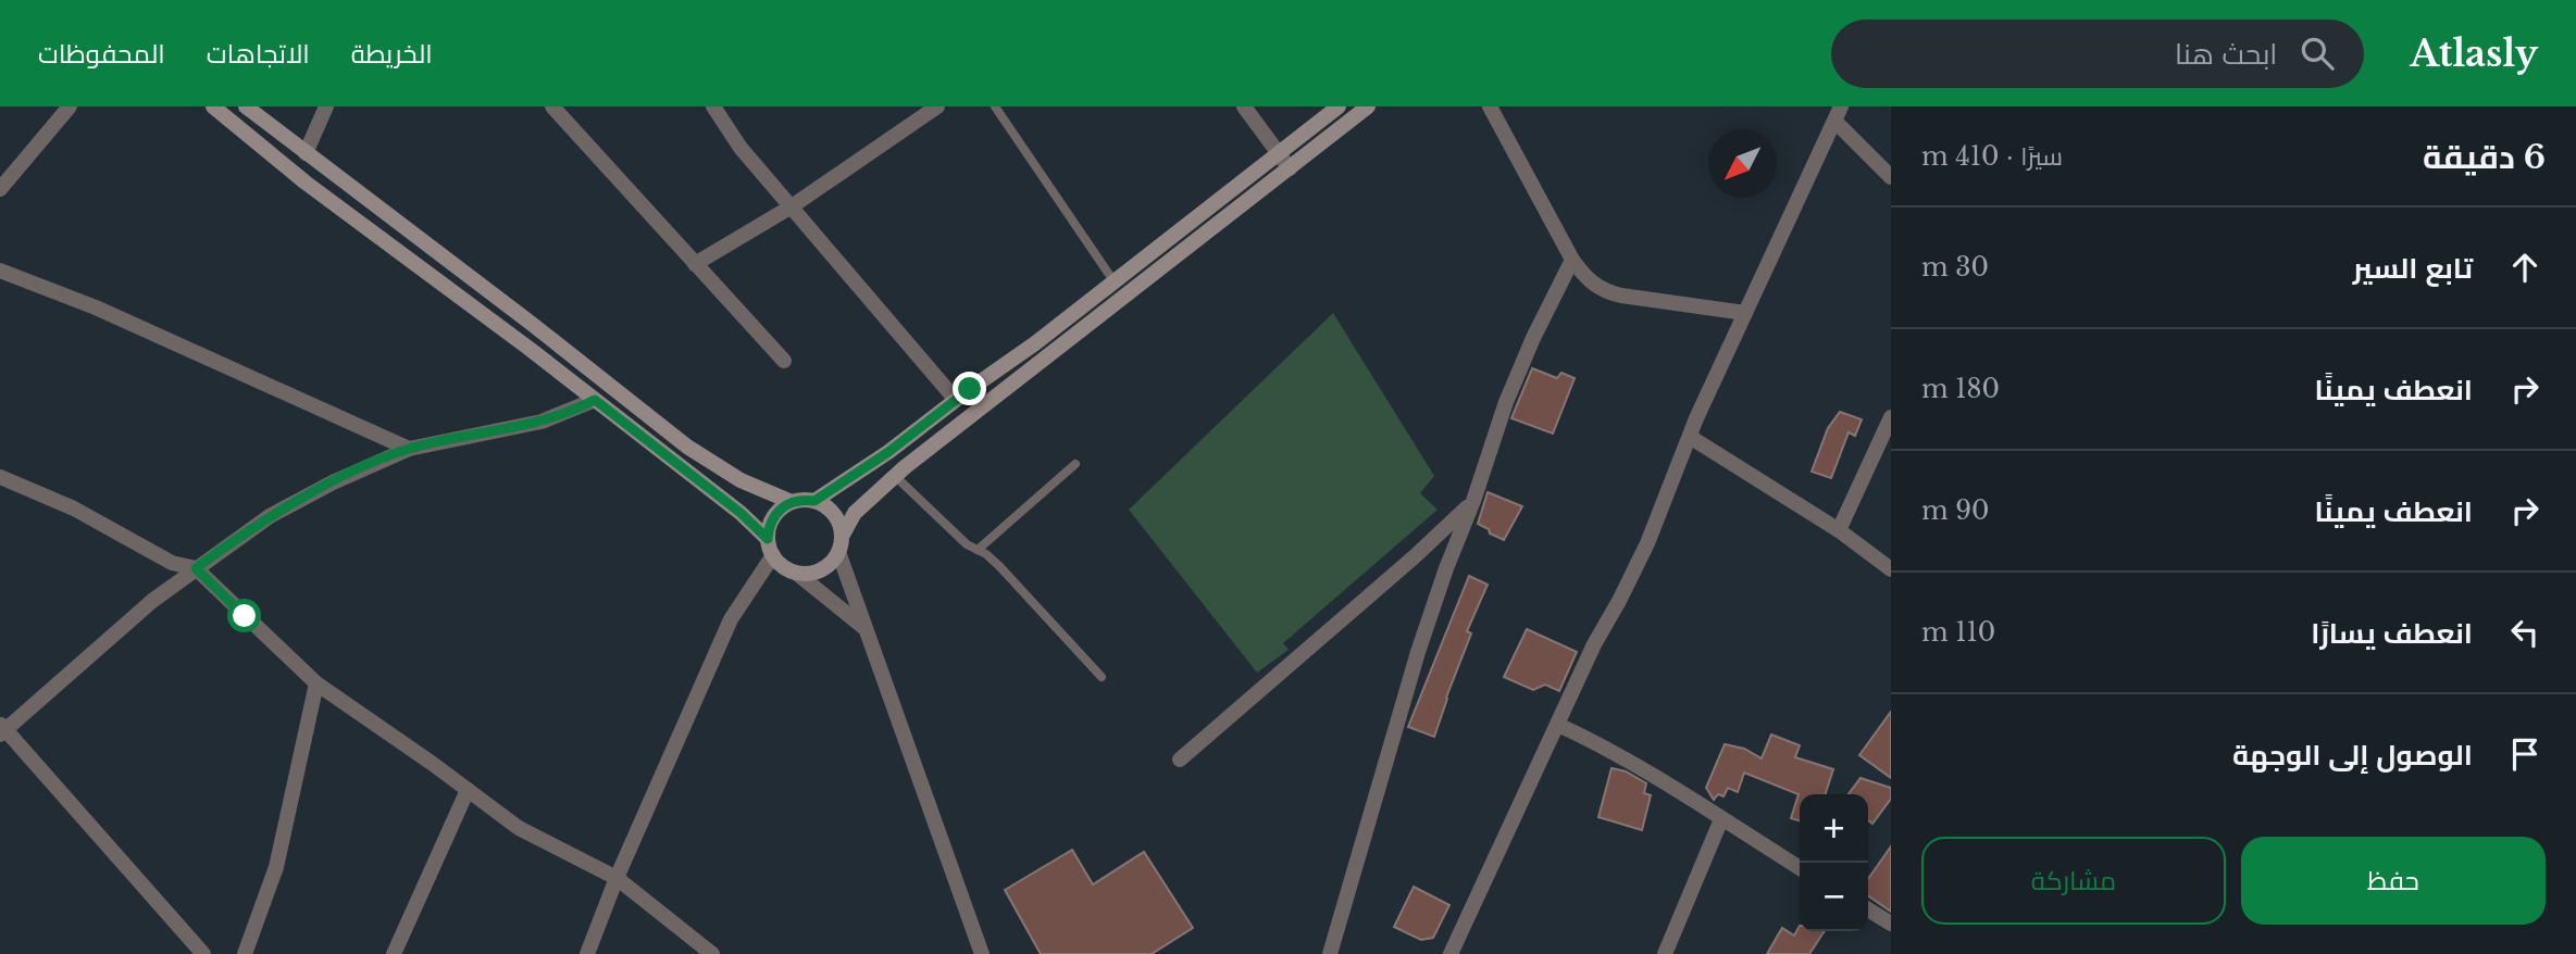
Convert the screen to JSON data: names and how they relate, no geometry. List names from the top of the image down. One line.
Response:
{"north":"bottom left","page":{"header":"Atlasly","search":"ابحث هنا","nav":["الخريطة","الاتجاهات","المحفوظات"],"heading":["6 دقيقة","سيرًا · 410 m"],"list":[["تابع السير","30 m"],["انعطف يمينًا","180 m"],["انعطف يمينًا","90 m"],["انعطف يسارًا","110 m"],"الوصول إلى الوجهة"],"map_buttons":["+","−"],"buttons":["حفظ","مشاركة"]}}
